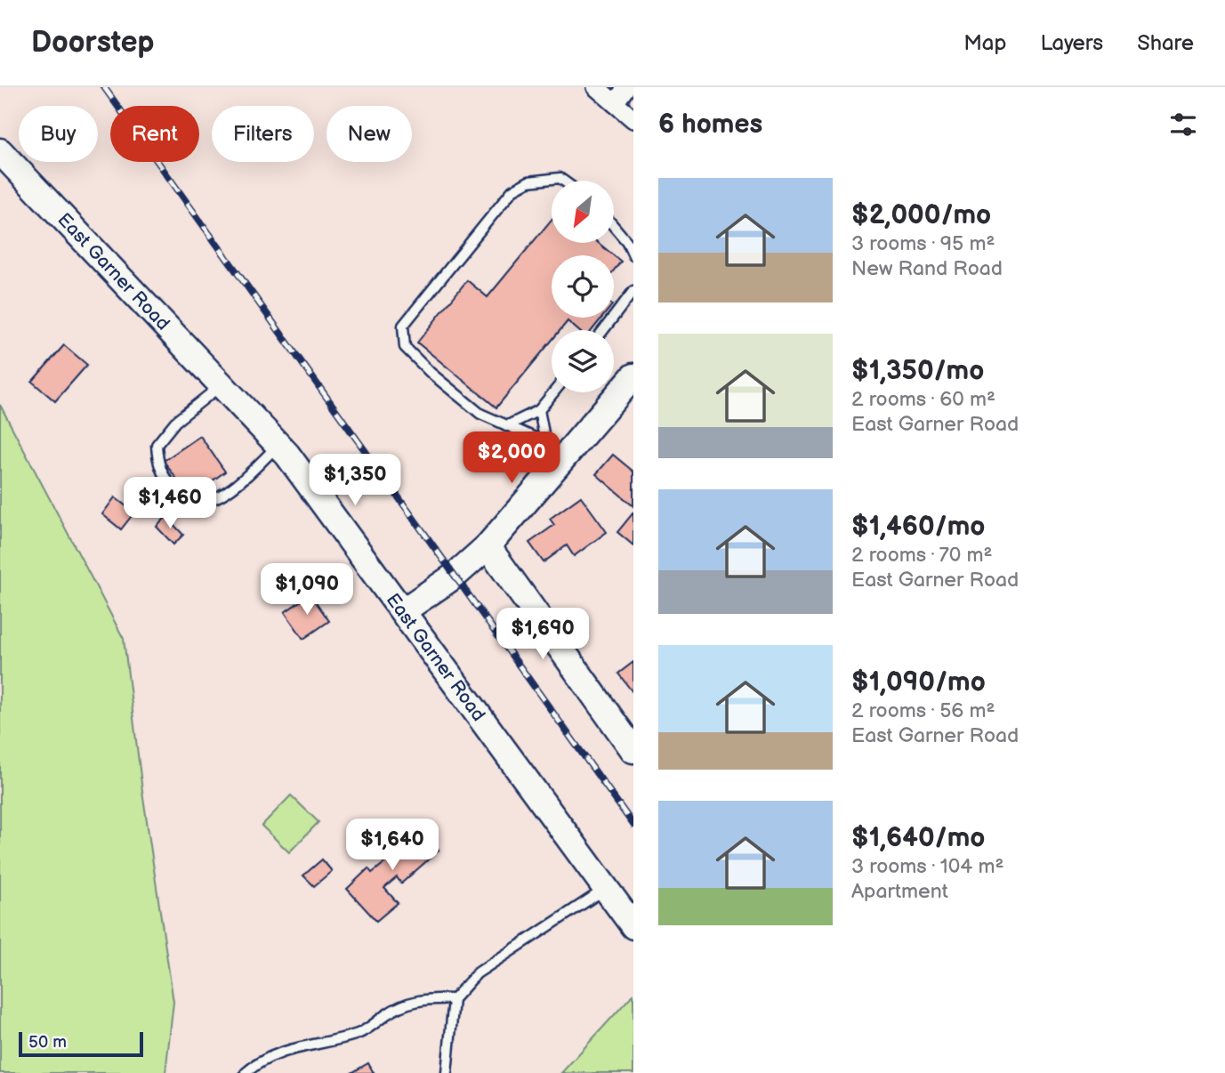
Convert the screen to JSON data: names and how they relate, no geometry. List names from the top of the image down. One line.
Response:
{"streets":{"main road":["East Garner Road"]},"scale_bar":"50 m","north":"bottom left","page":{"header":"Doorstep","nav":["Map","Layers","Share"],"heading":"6 homes","chip":["Buy","Rent","Filters","New"],"list":[{"name":"$2,000/mo","note":"3 rooms · 95 m² · New Rand Road"},{"name":"$1,350/mo","note":"2 rooms · 60 m² · East Garner Road"},{"name":"$1,460/mo","note":"2 rooms · 70 m² · East Garner Road"},{"name":"$1,090/mo","note":"2 rooms · 56 m² · East Garner Road"},{"name":"$1,640/mo","note":"3 rooms · 104 m² · Apartment"}],"price":["$2,000","$1,350","$1,460","$1,090","$1,690","$1,640"],"scale":"50 m"}}
